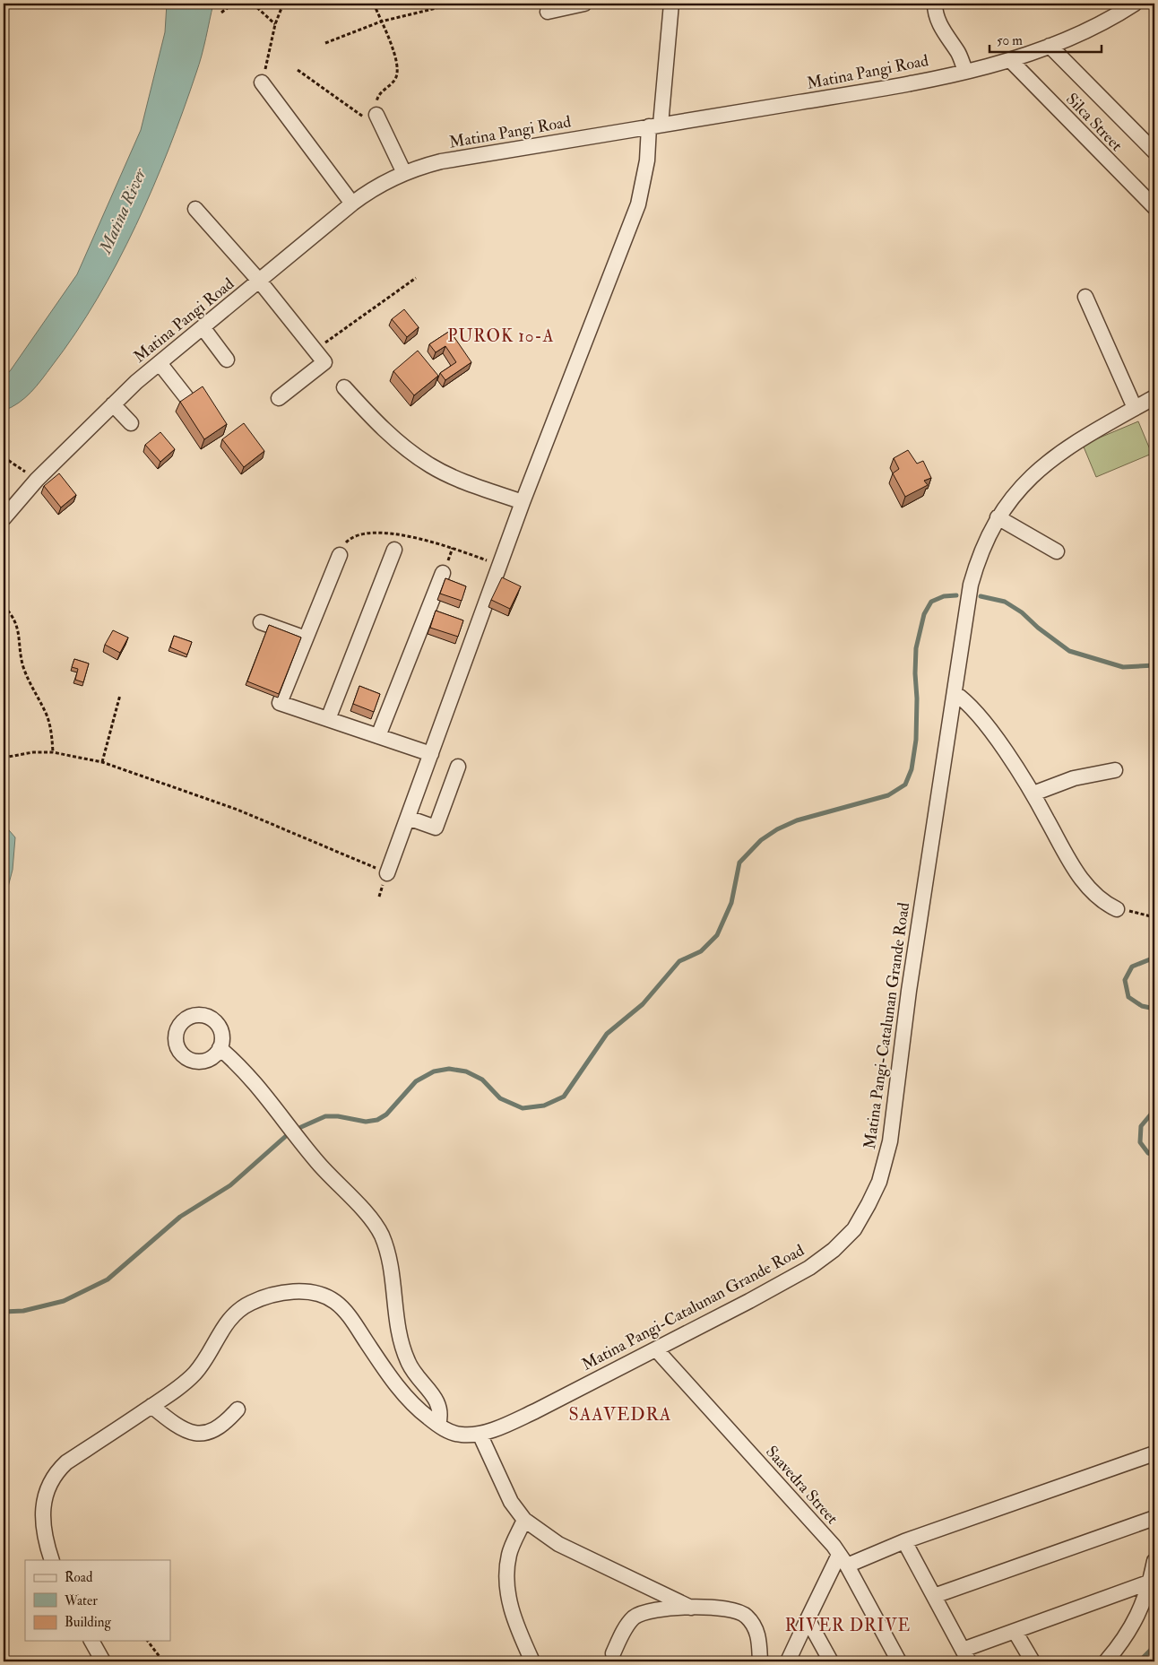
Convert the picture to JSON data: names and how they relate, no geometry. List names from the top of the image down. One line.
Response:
{"streets":{"street":["Matina Pangi Road","Silca Street","Matina Pangi-Catalunan Grande Road","Saavedra Street"]},"crossings":[["Matina Pangi Road","Silca Street"],["Matina Pangi-Catalunan Grande Road","Saavedra Street"]],"districts":["PUROK 10-A","SAAVEDRA","RIVER DRIVE"],"water":["Matina River"],"legend":["Road","Water","Building"],"scale_bar":"50 m"}
